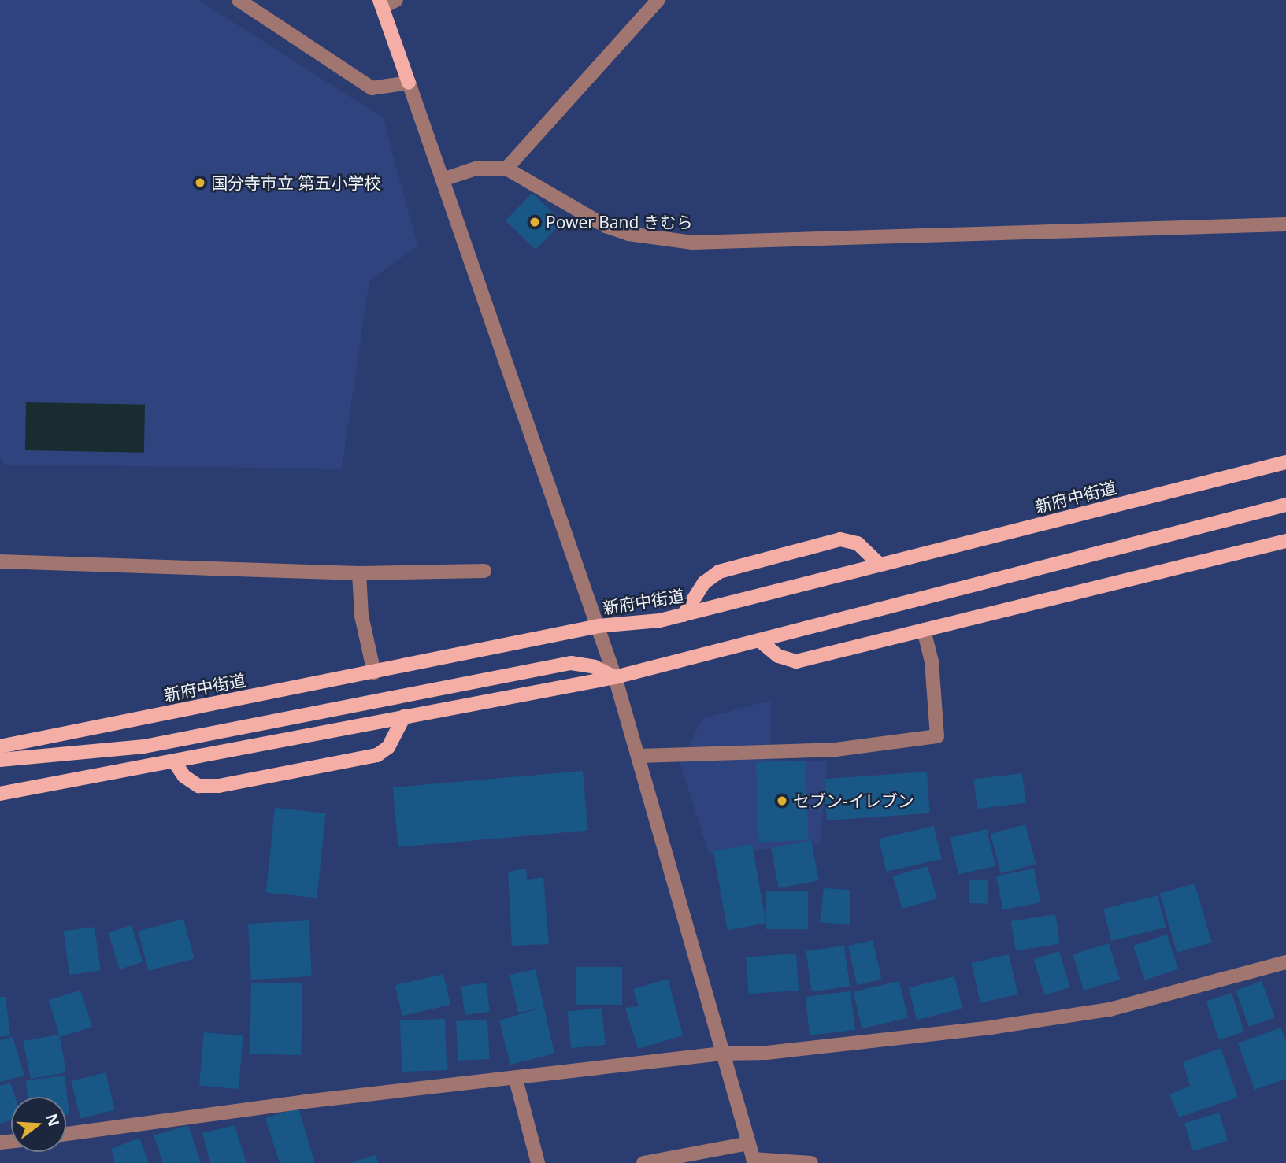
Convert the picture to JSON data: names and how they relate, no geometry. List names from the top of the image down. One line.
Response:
{"streets":{"main road":["新府中街道"]},"places":["国分寺市立 第五小学校","Power Band きむら","セブン-イレブン"],"north":"right"}
